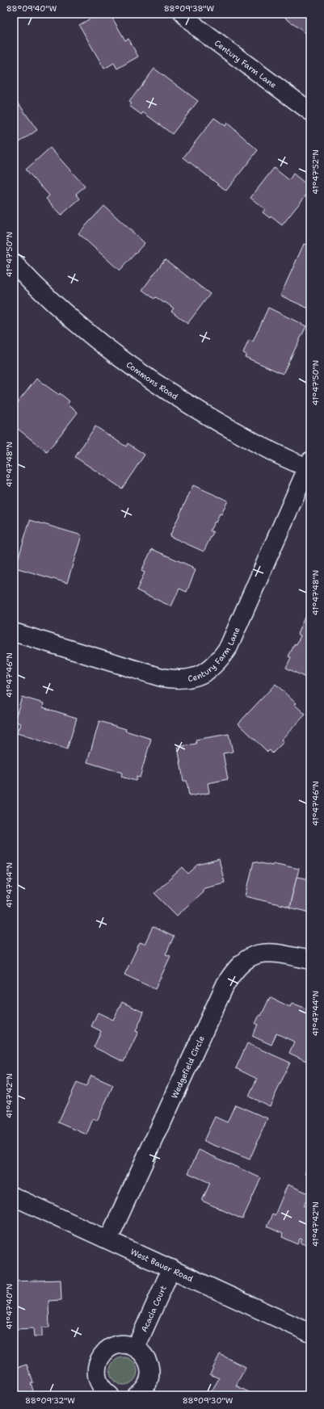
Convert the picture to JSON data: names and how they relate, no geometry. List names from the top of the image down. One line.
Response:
{"streets":{"street":["Century Farm Lane","Commons Road","Wedgefield Circle","West Bauer Road","Acacia Court"]},"crossings":[["Century Farm Lane","Commons Road"],["Wedgefield Circle","West Bauer Road"],["West Bauer Road","Acacia Court"]],"coordinates":["88°09'40\"W","88°09'38\"W","41°47'52\"N","41°47'50\"N","41°47'48\"N","41°47'46\"N","41°47'44\"N","41°47'42\"N","41°47'40\"N","88°09'32\"W","88°09'30\"W"]}
